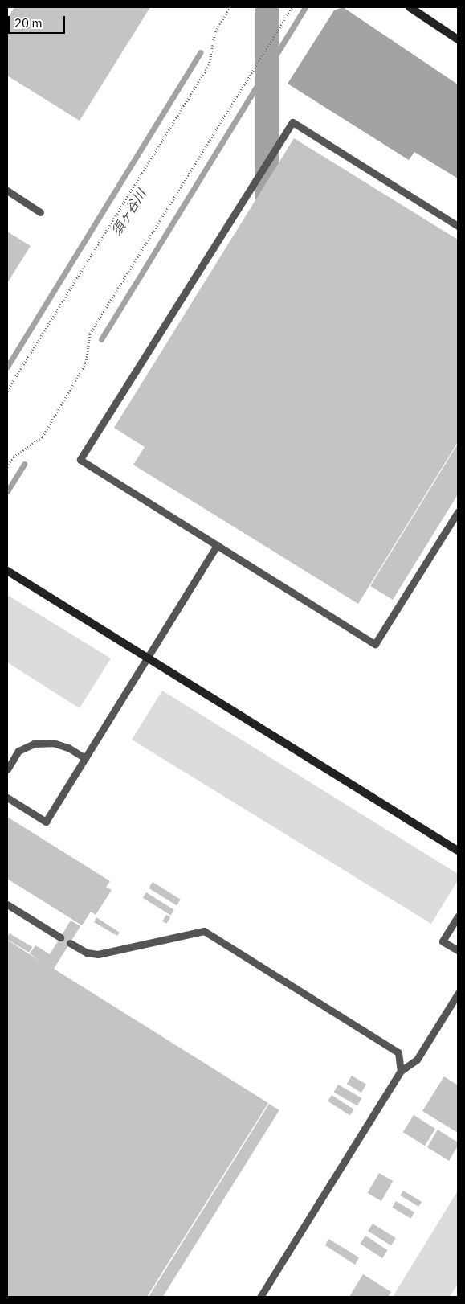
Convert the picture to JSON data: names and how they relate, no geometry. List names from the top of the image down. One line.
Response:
{"water":["須ヶ谷川"],"scale_bar":"20 m"}
